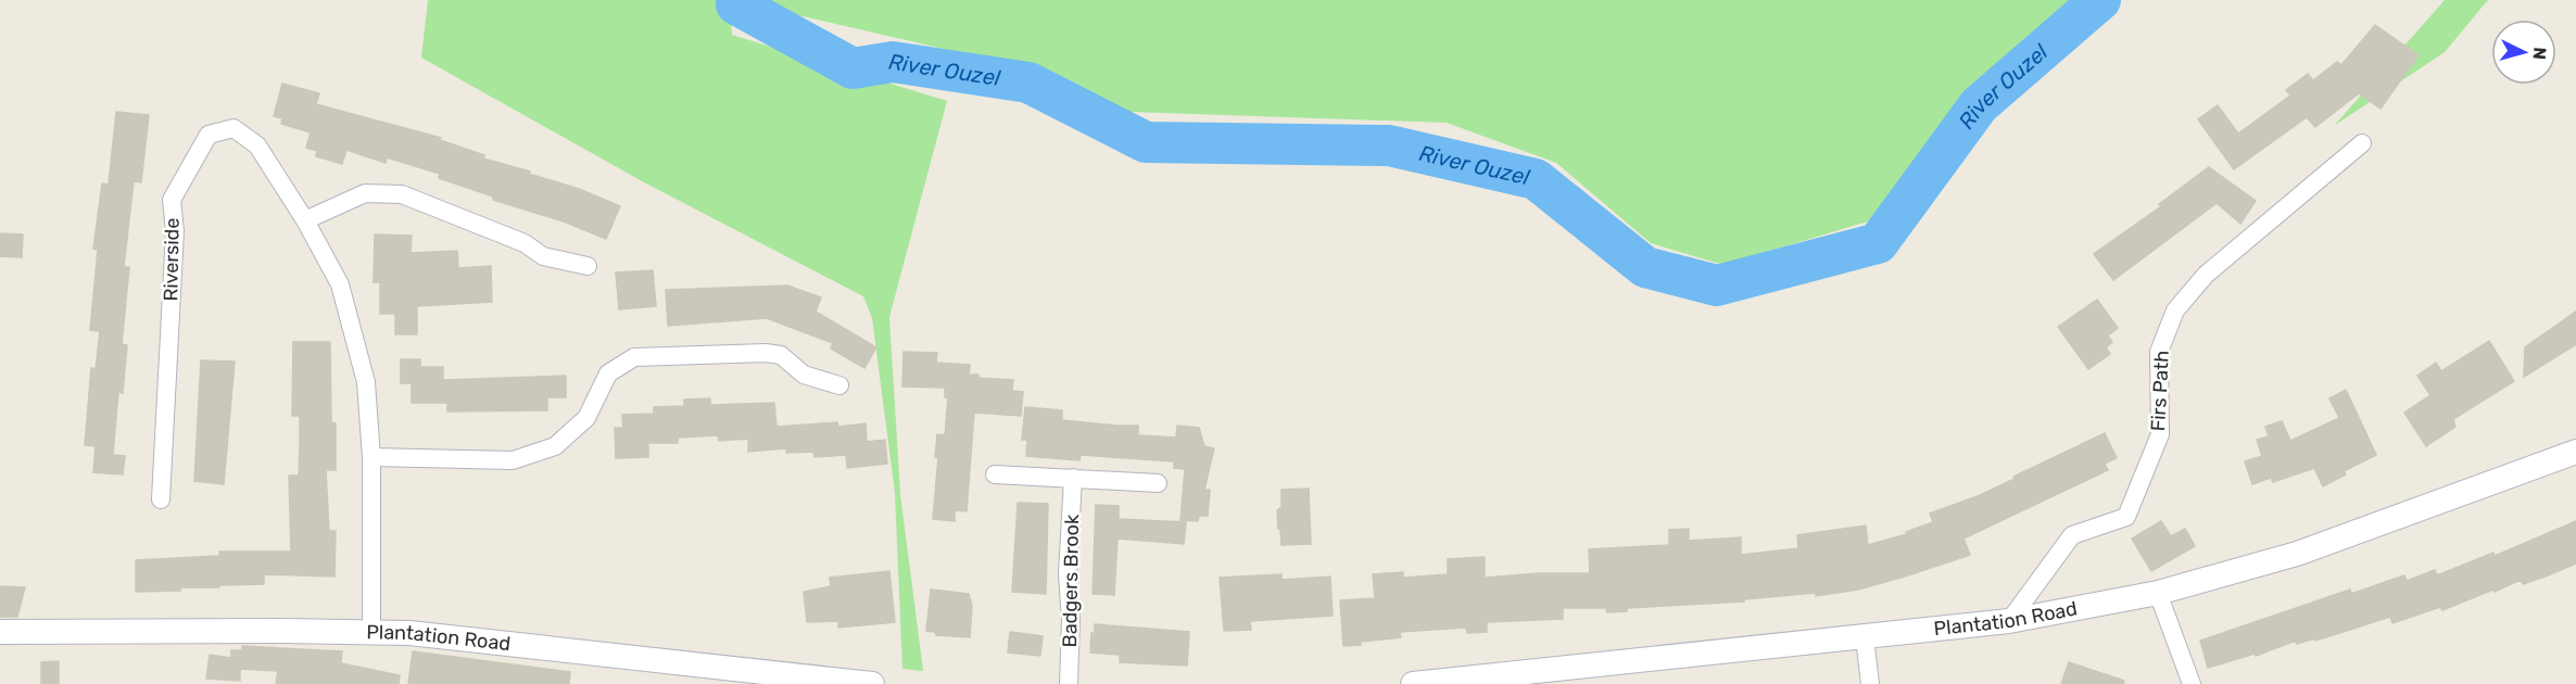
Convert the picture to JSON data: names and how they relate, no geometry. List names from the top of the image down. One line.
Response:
{"streets":{"street":["Riverside","Firs Path","Badgers Brook","Plantation Road"]},"crossings":[["Riverside","Plantation Road"],["Firs Path","Plantation Road"]],"water":["River Ouzel"],"north":"right"}
